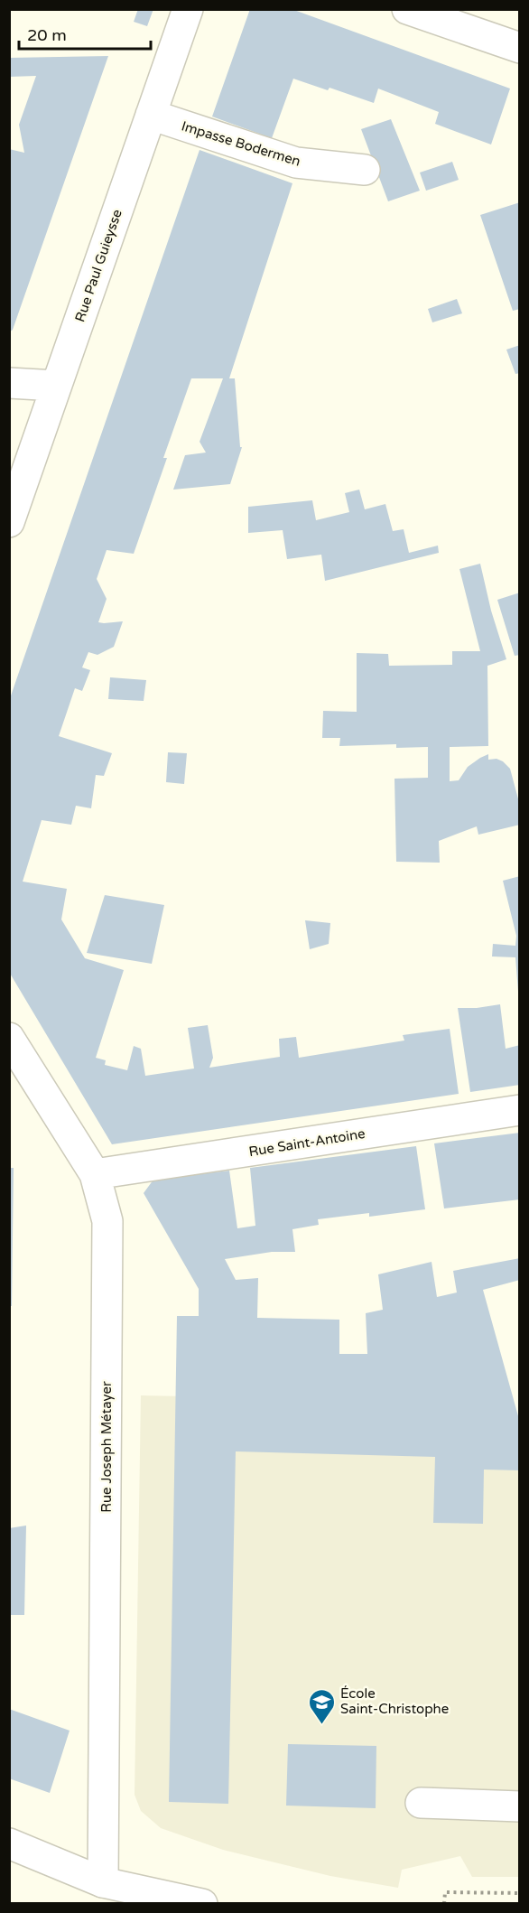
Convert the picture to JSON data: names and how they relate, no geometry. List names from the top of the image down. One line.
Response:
{"streets":{"street":["Impasse Bodermen","Rue Paul Guieysse","Rue Saint-Antoine","Rue Joseph Métayer"]},"crossings":[["Impasse Bodermen","Rue Paul Guieysse"],["Rue Saint-Antoine","Rue Joseph Métayer"]],"places":{"school or university":["École Saint-Christophe"]},"scale_bar":"20 m"}
